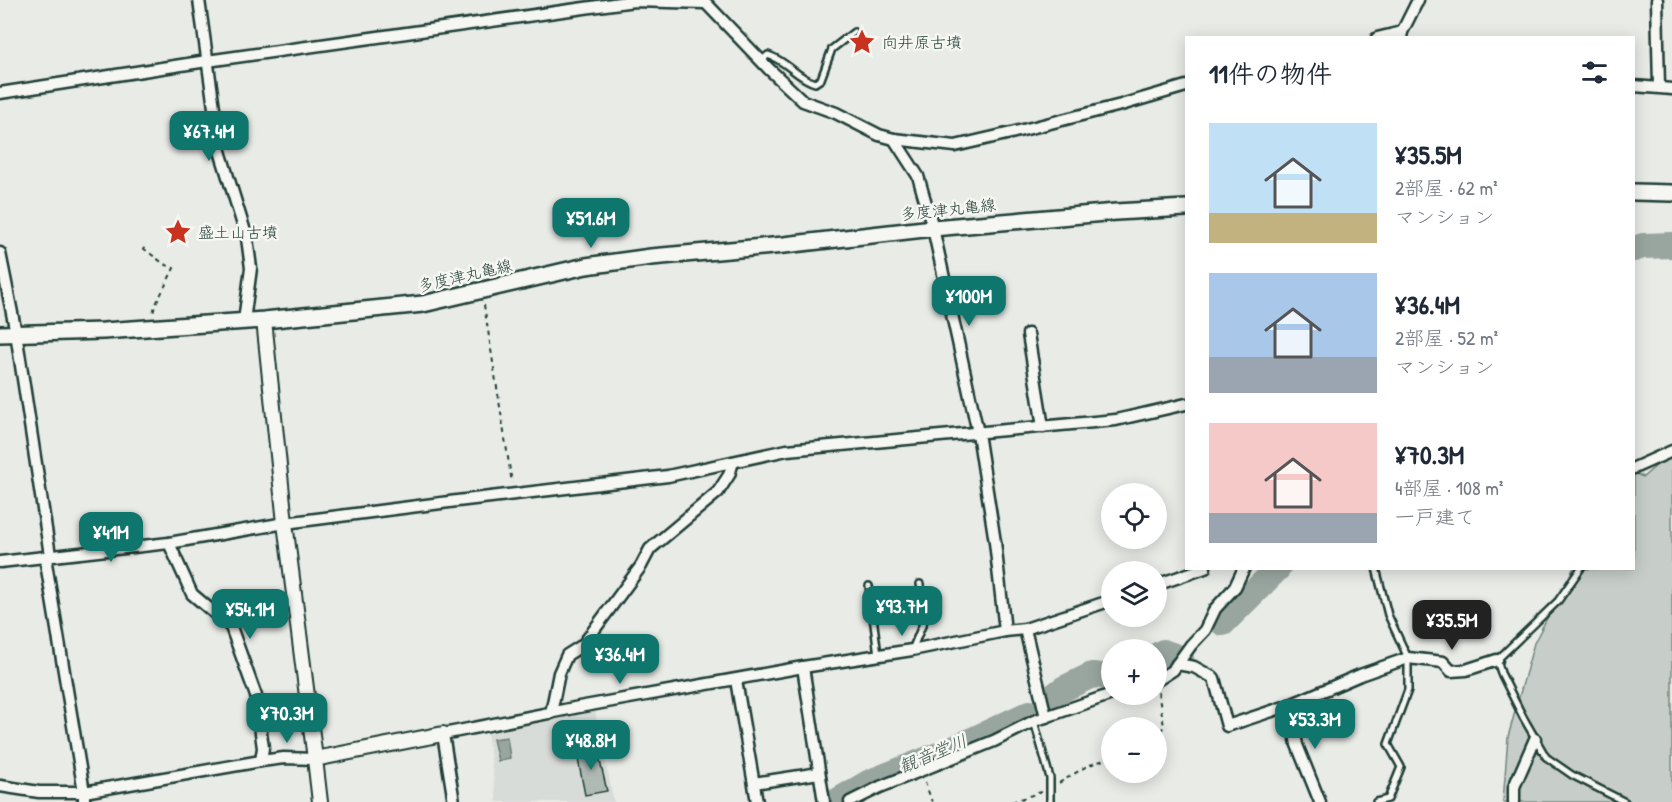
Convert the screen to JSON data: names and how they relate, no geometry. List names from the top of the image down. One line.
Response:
{"streets":{"main road":["多度津丸亀線"]},"water":["観音堂川"],"places":{"place":["向井原古墳","盛土山古墳"]},"page":{"heading":"11件の物件","list":[{"name":"¥35.5M","note":"2部屋 · 62 m² · マンション"},{"name":"¥36.4M","note":"2部屋 · 52 m² · マンション"},{"name":"¥70.3M","note":"4部屋 · 108 m² · 一戸建て"}],"price":["¥67.4M","¥51.6M","¥100M","¥41M","¥93.7M","¥54.1M","¥35.5M","¥36.4M","¥70.3M","¥53.3M","¥48.8M"],"map_buttons":["+","−"]}}
